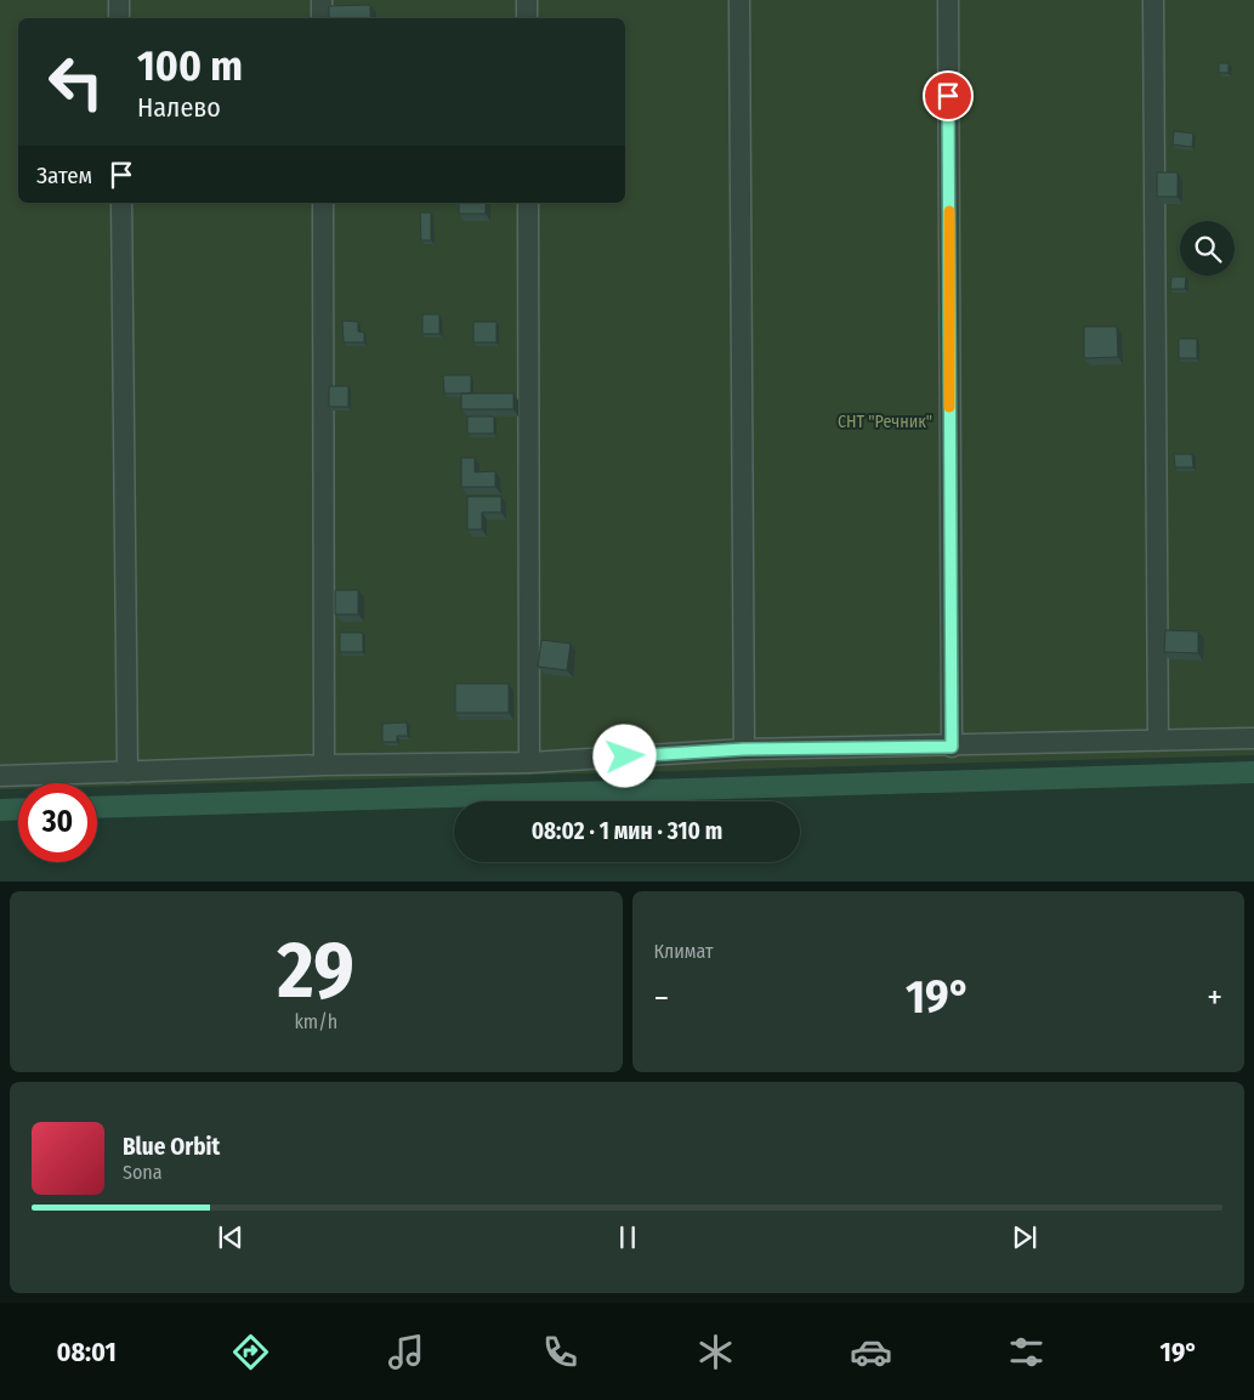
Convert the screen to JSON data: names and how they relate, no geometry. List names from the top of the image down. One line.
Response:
{"parks":["СНТ \"Речник\""],"page":{"turn":["100 m","Налево"],"then":"Затем","limit":"30","trip":"08:02 · 1 мин · 310 m","tile":[["29","km/h"],"Климат"],"heat":["−","19°","+"],"song":["Blue Orbit","Sona"],"tabs":["08:01","19°"]}}
